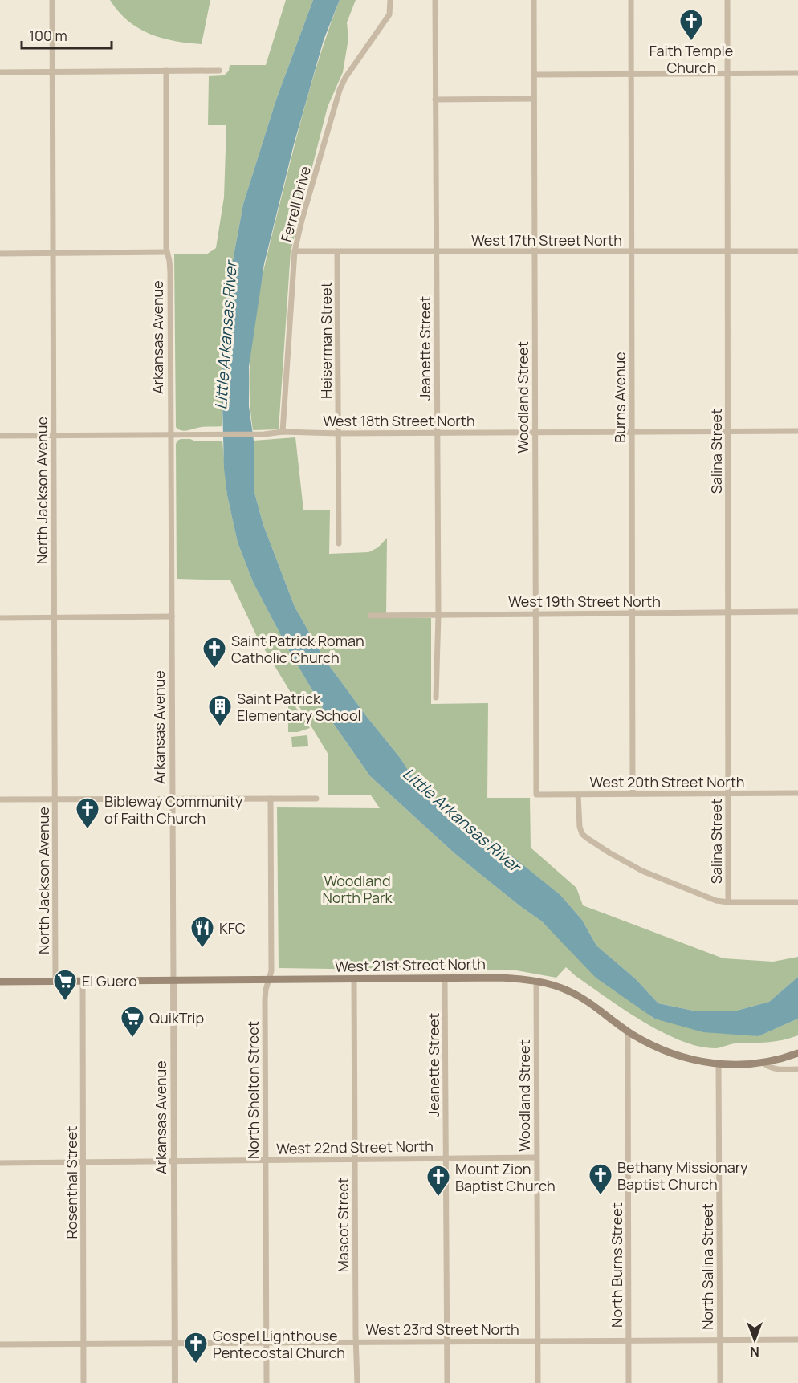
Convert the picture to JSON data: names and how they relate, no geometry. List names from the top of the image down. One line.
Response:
{"streets":{"main road":["West 21st Street North"],"street":["Ferrell Drive","West 17th Street North","Arkansas Avenue","Heiserman Street","Jeanette Street","Woodland Street","Burns Avenue","West 18th Street North","Salina Street","North Jackson Avenue","West 19th Street North","West 20th Street North","North Shelton Street","West 22nd Street North","Rosenthal Street","Mascot Street","North Burns Street","North Salina Street","West 23rd Street North"]},"crossings":[["Ferrell Drive","West 17th Street North"],["Ferrell Drive","West 18th Street North"],["West 17th Street North","Heiserman Street"],["West 17th Street North","Jeanette Street"],["West 17th Street North","Woodland Street"],["West 17th Street North","Burns Avenue"],["West 17th Street North","Salina Street"],["Arkansas Avenue","West 18th Street North"],["Arkansas Avenue","West 21st Street North"],["Arkansas Avenue","West 22nd Street North"],["Arkansas Avenue","West 23rd Street North"],["Heiserman Street","West 18th Street North"],["Jeanette Street","West 18th Street North"],["Jeanette Street","West 19th Street North"],["Jeanette Street","West 21st Street North"],["Jeanette Street","West 22nd Street North"],["Jeanette Street","West 23rd Street North"],["Woodland Street","West 18th Street North"],["Woodland Street","West 19th Street North"],["Woodland Street","West 20th Street North"],["Woodland Street","West 21st Street North"],["Woodland Street","West 22nd Street North"],["Woodland Street","West 23rd Street North"],["Burns Avenue","West 18th Street North"],["Burns Avenue","West 19th Street North"],["Burns Avenue","West 20th Street North"],["West 18th Street North","Salina Street"],["West 18th Street North","North Jackson Avenue"],["Salina Street","West 19th Street North"],["Salina Street","West 20th Street North"],["North Jackson Avenue","West 21st Street North"],["West 21st Street North","North Shelton Street"],["West 21st Street North","Rosenthal Street"],["West 21st Street North","Mascot Street"],["West 21st Street North","North Burns Street"],["West 21st Street North","North Salina Street"],["North Shelton Street","West 22nd Street North"],["North Shelton Street","West 23rd Street North"],["West 22nd Street North","Rosenthal Street"],["West 22nd Street North","Mascot Street"],["Rosenthal Street","West 23rd Street North"],["Mascot Street","West 23rd Street North"],["North Burns Street","West 23rd Street North"],["North Salina Street","West 23rd Street North"]],"water":["Little Arkansas River"],"parks":["Woodland North Park"],"places":{"church":["Faith Temple Church","Saint Patrick Roman Catholic Church","Bibleway Community of Faith Church","Bethany Missionary Baptist Church","Mount Zion Baptist Church","Gospel Lighthouse Pentecostal Church"],"building":["Saint Patrick Elementary School"],"restaurant":["KFC"],"supermarket":["El Guero","QuikTrip"]},"scale_bar":"100 m","north":"bottom"}
